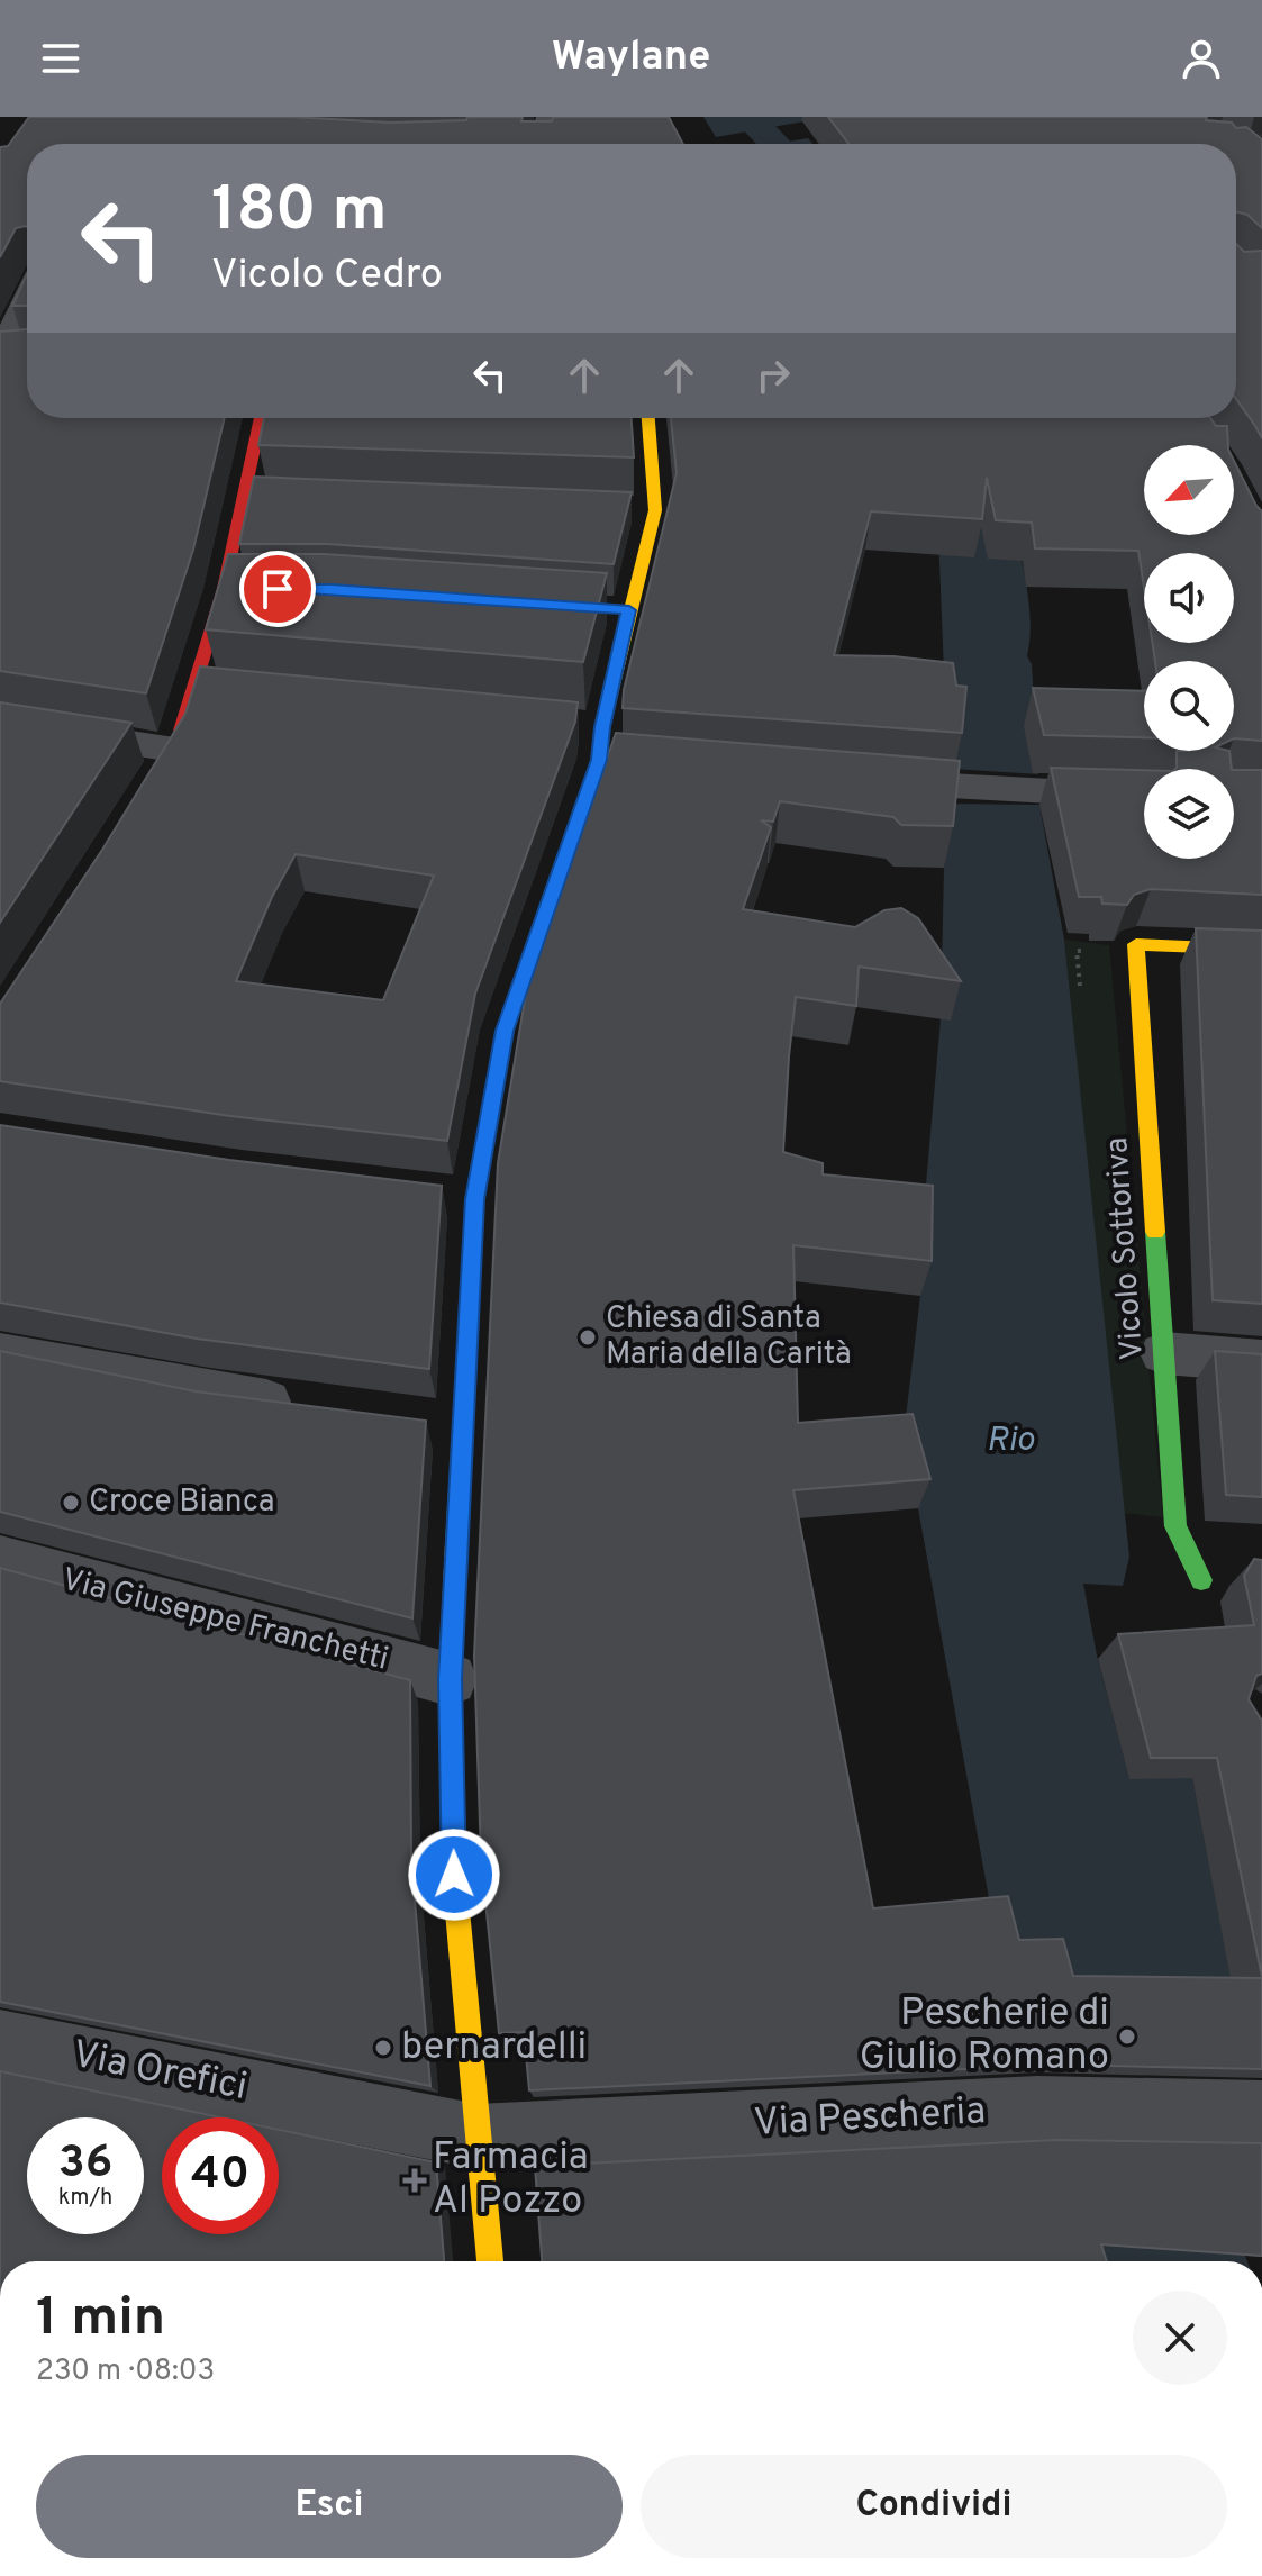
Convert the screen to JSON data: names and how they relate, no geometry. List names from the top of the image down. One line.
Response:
{"streets":{"street":["Vicolo Sottoriva","Via Giuseppe Franchetti","Via Orefici","Via Pescheria"]},"crossings":[["Via Orefici","Via Pescheria"]],"water":["Rio"],"places":{"other":["Chiesa di Santa Maria della Carità","Croce Bianca","Pescherie di Giulio Romano","bernardelli"],"health":["Farmacia Al Pozzo"]},"north":"bottom left","page":{"header":"Waylane","turn":["180 m","Vicolo Cedro"],"speed":"36 km/h","limit":"40","heading":["1 min","230 m · 08:03"],"buttons":["Esci","Condividi"]}}
